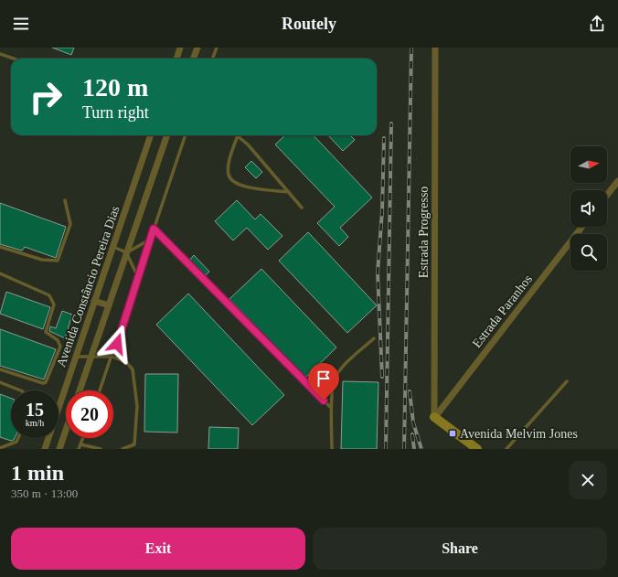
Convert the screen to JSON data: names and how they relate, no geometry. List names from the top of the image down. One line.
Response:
{"streets":{"street":["Estrada Progresso","Avenida Constâncio Pereira Dias","Estrada Paranhos"]},"crossings":[["Estrada Progresso","Estrada Paranhos"]],"places":{"transit":["Avenida Melvim Jones"]},"north":"right","page":{"header":"Routely","turn":["120 m","Turn right"],"speed":"15 km/h","limit":"20","heading":["1 min","350 m · 13:00"],"buttons":["Exit","Share"]}}
